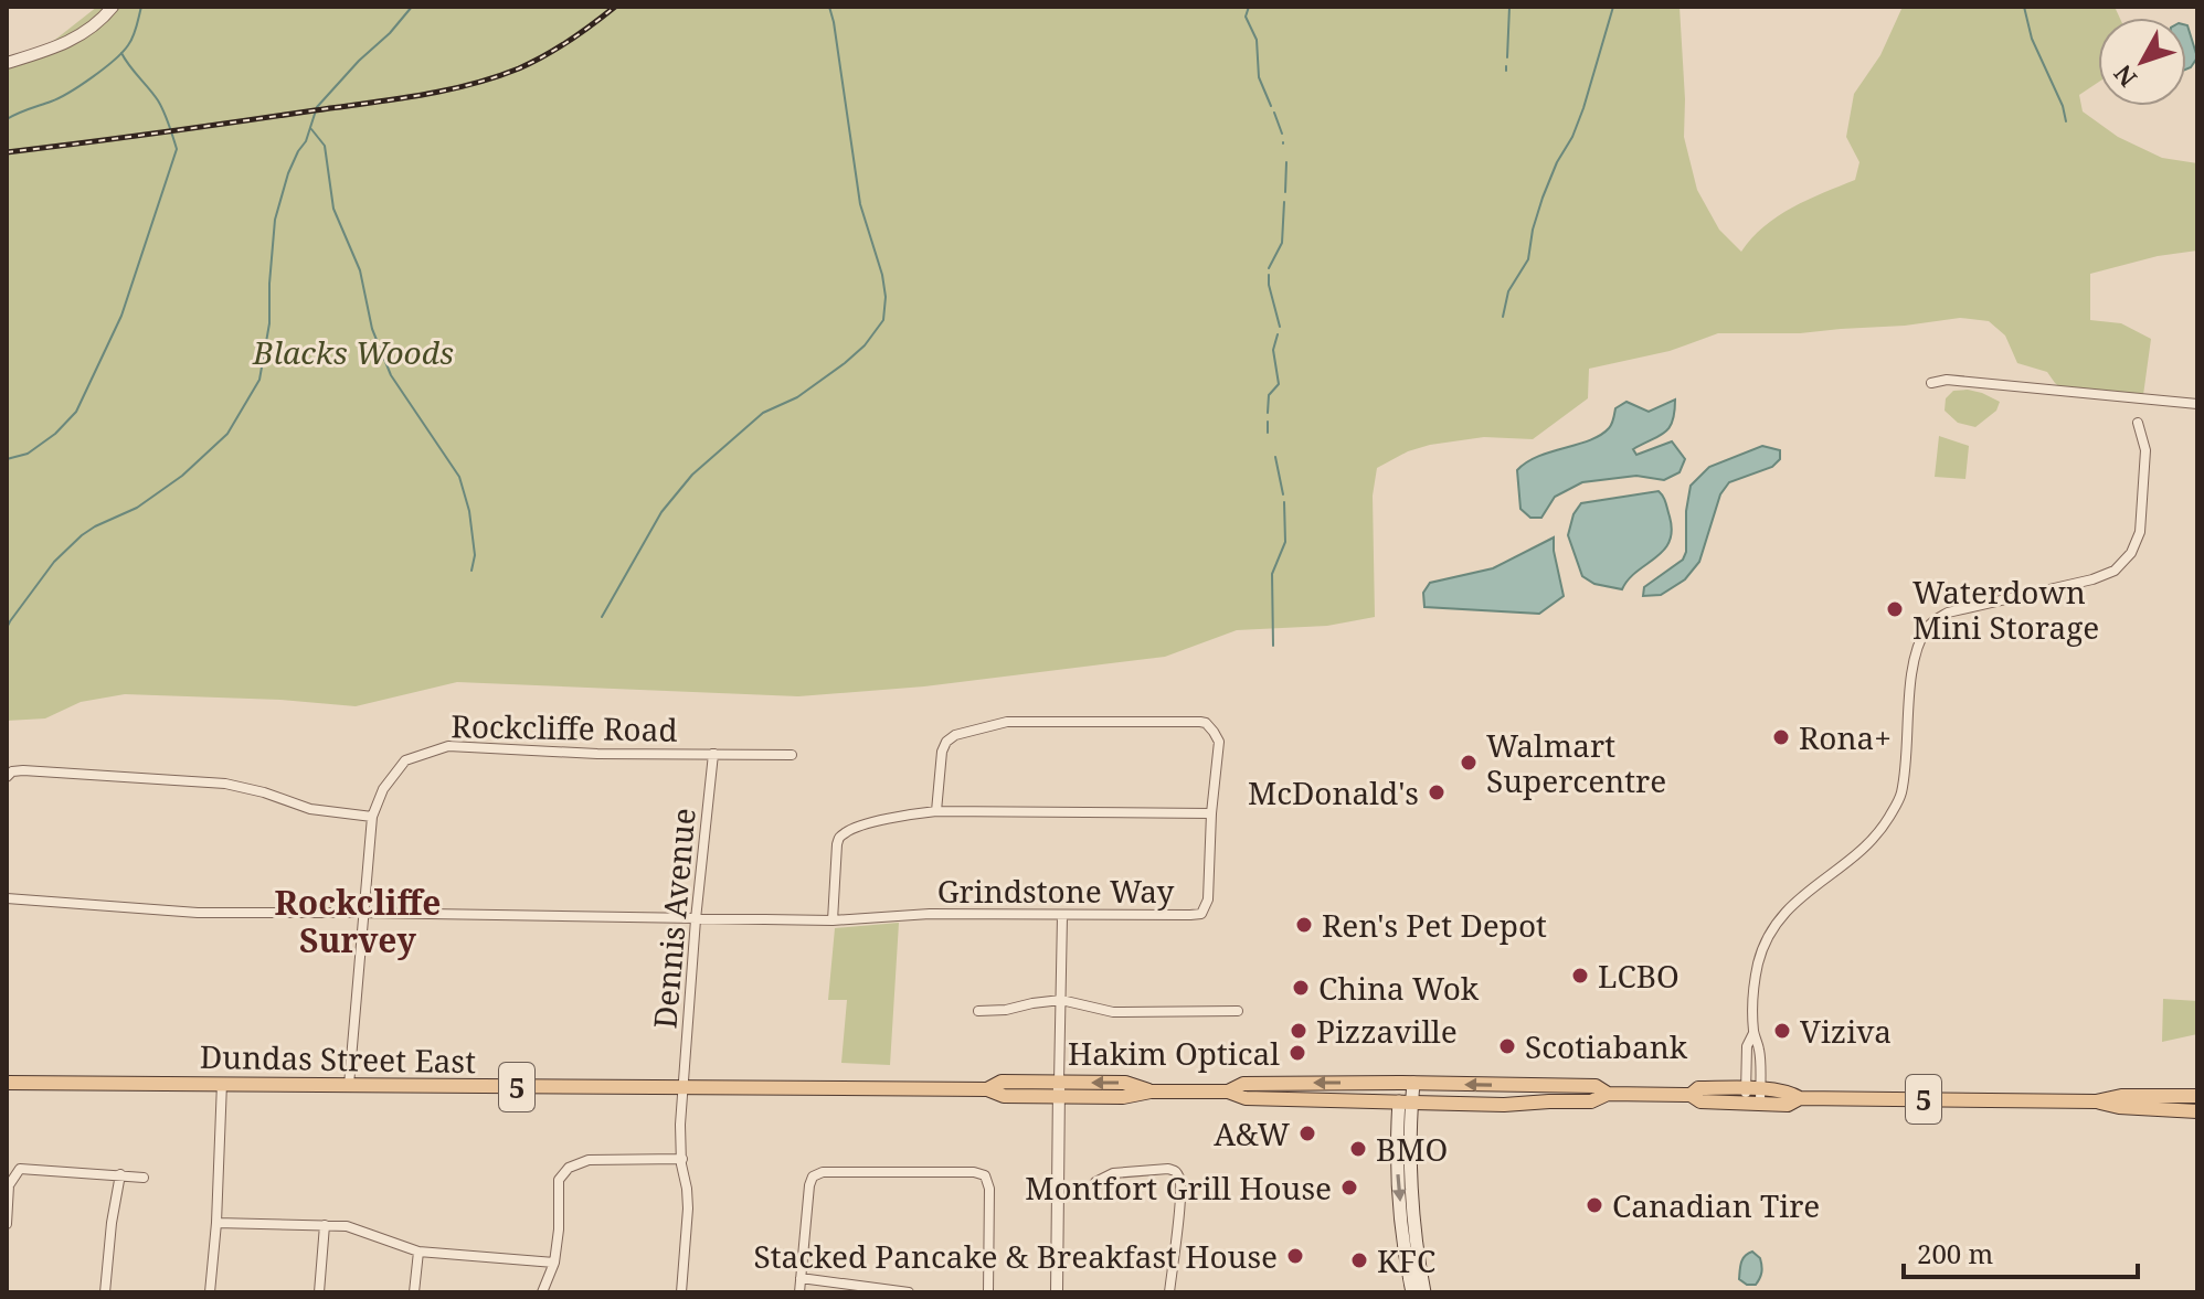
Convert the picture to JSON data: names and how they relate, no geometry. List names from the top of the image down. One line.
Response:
{"streets":{"main road":["Dundas Street East","5"],"street":["Rockcliffe Road","Grindstone Way","Dennis Avenue"]},"crossings":[["Rockcliffe Road","Dennis Avenue"],["Grindstone Way","Dennis Avenue"],["Dennis Avenue","Dundas Street East"]],"districts":["Rockcliffe Survey"],"parks":["Blacks Woods"],"places":["Waterdown Mini Storage","Rona+","Walmart Supercentre","McDonald's","Ren's Pet Depot","LCBO","China Wok","Pizzaville","Viziva","Scotiabank","Hakim Optical","A&W","BMO","Montfort Grill House","Canadian Tire","Stacked Pancake & Breakfast House","KFC"],"scale_bar":"200 m","north":"bottom left"}
